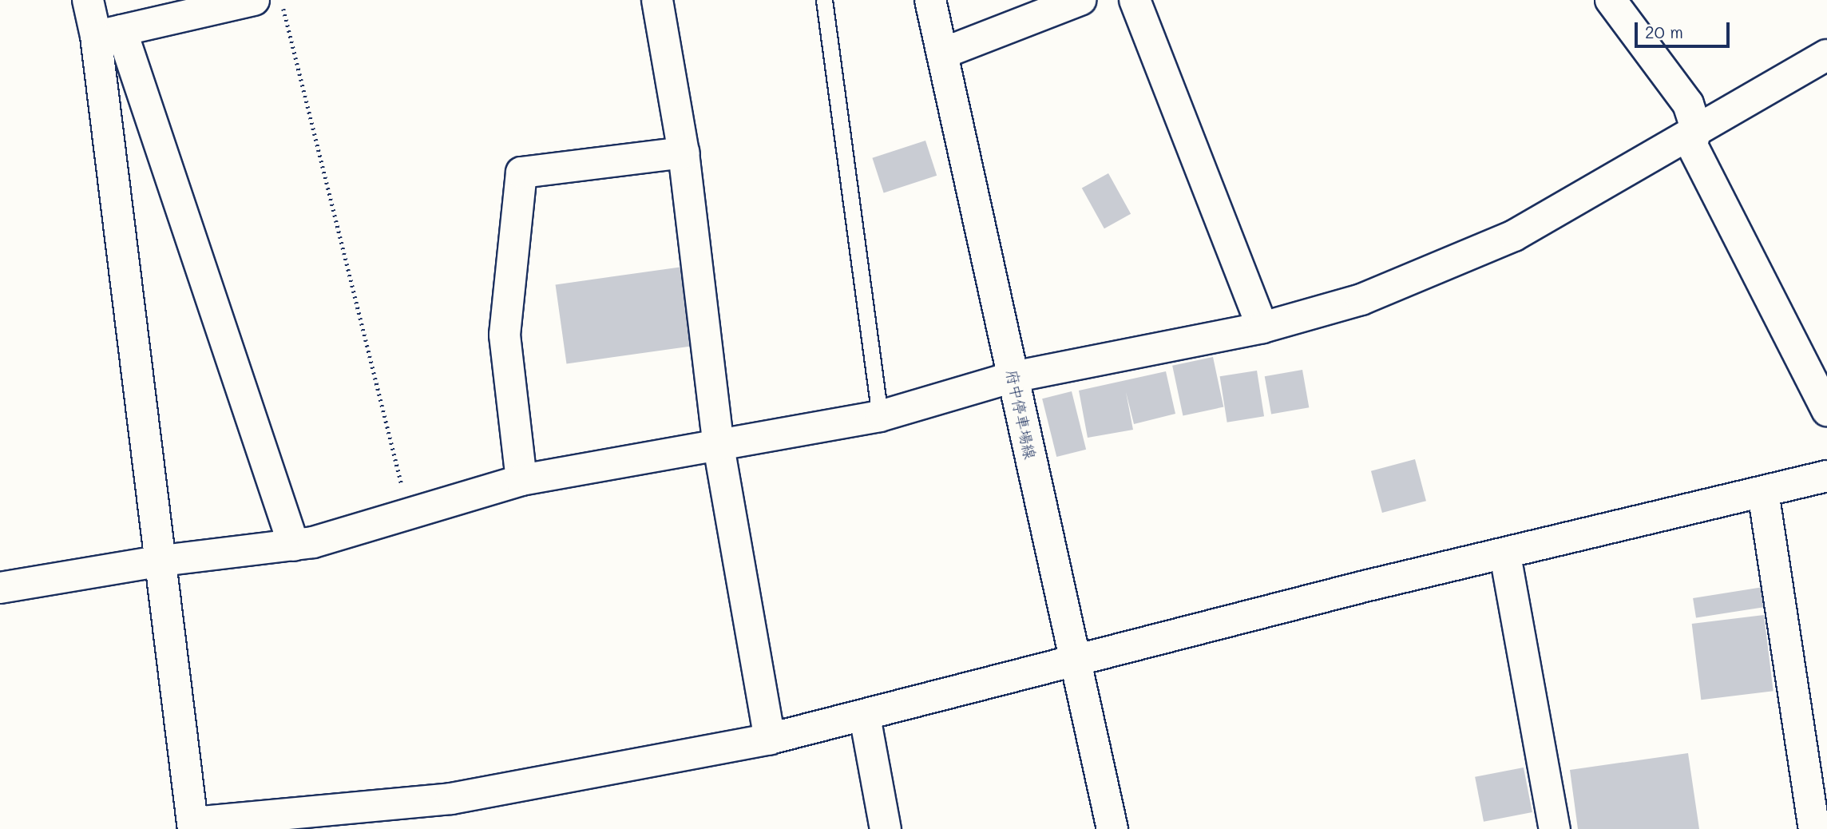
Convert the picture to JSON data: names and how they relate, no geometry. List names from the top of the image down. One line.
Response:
{"streets":{"street":["府中停車場線"]},"scale_bar":"20 m"}
